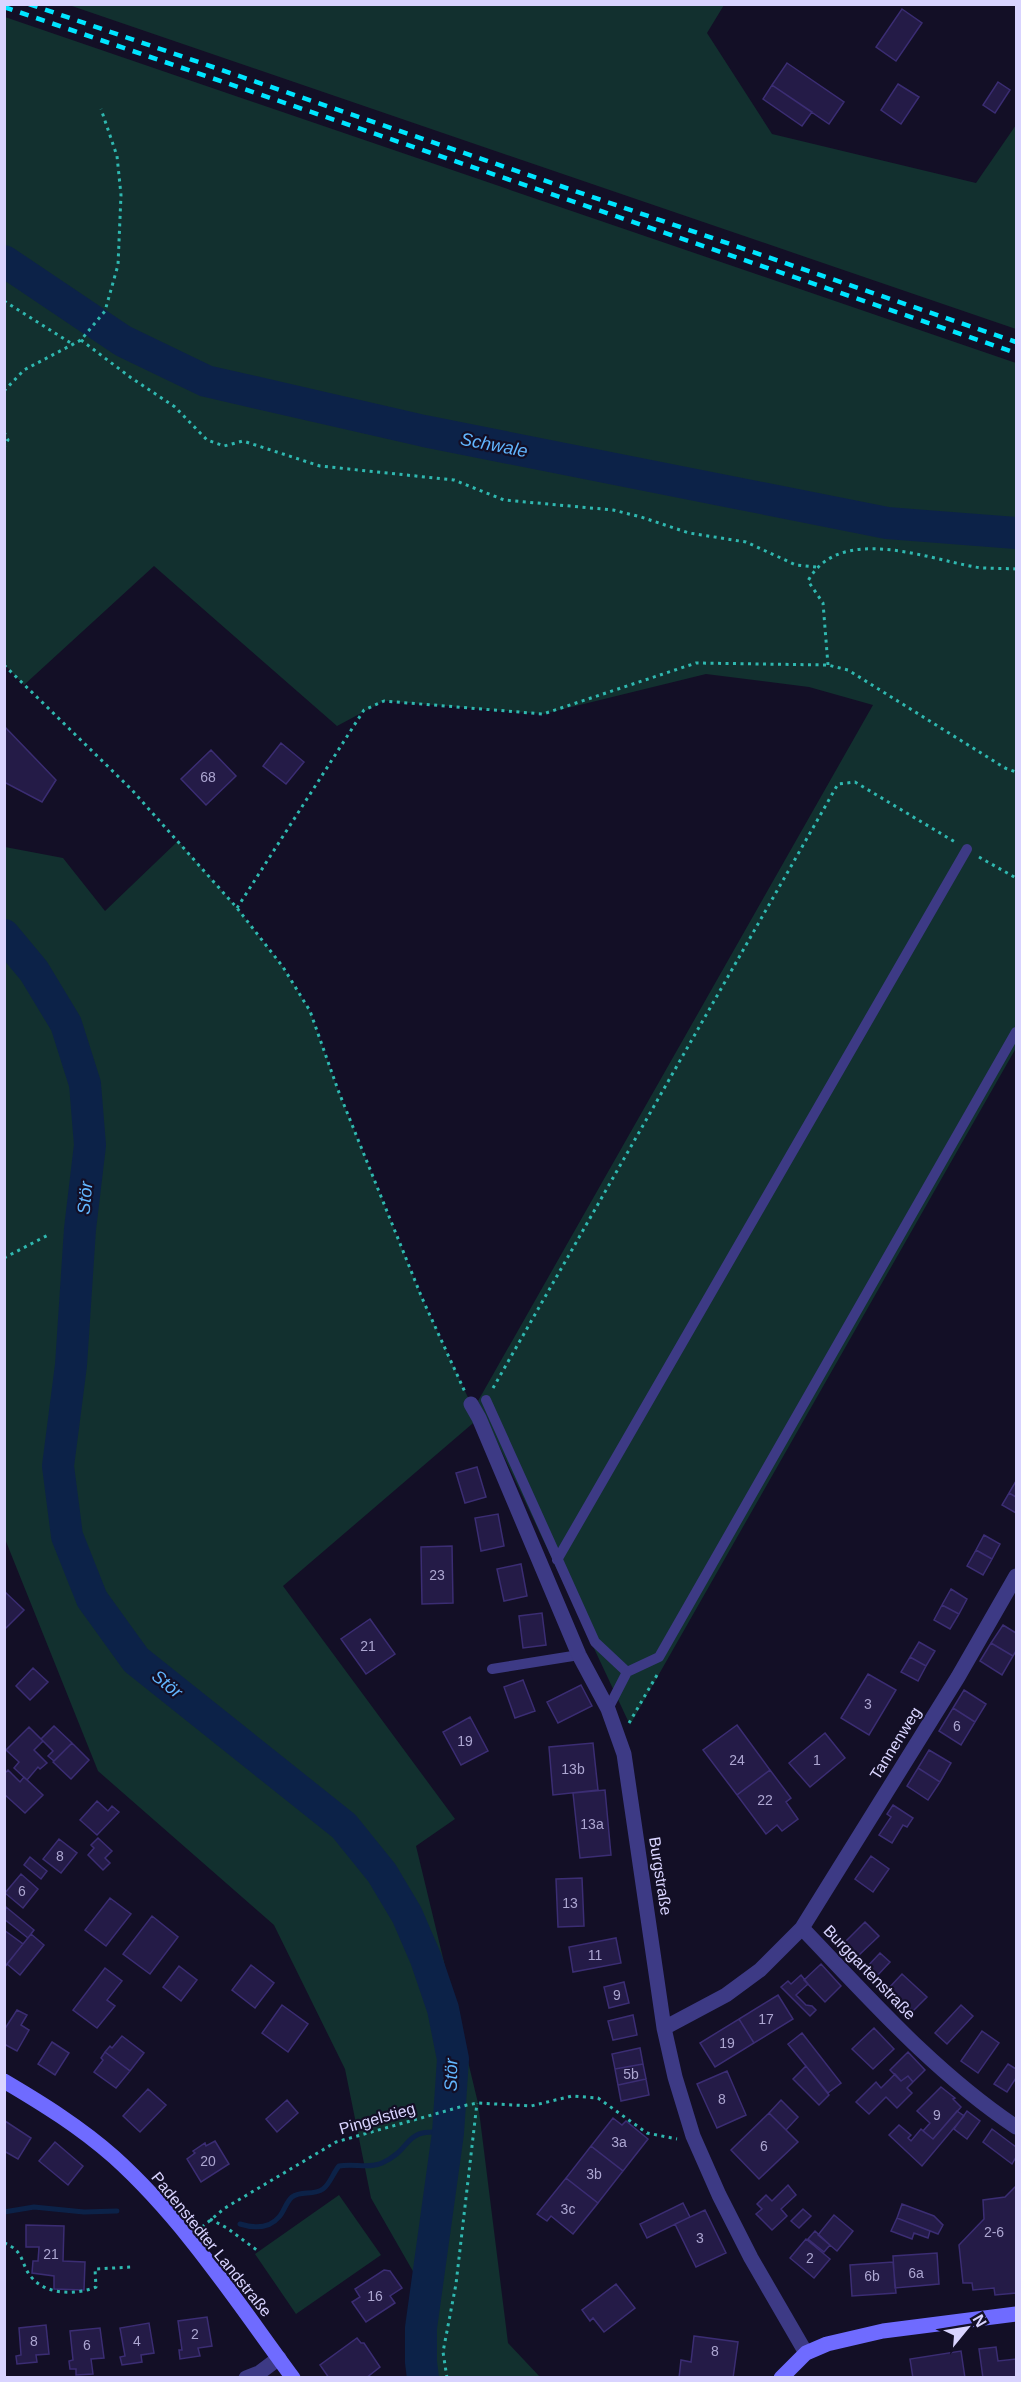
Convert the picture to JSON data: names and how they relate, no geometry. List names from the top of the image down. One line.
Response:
{"streets":{"street":["Tannenweg","Burgstraße","Burggartenstraße","Padenstedter Landstraße"],"path":["Pingelstieg"]},"crossings":[["Tannenweg","Burggartenstraße"],["Burgstraße","Burggartenstraße"],["Burgstraße","Pingelstieg"],["Pingelstieg","Padenstedter Landstraße"]],"water":["Schwale","Stör"],"house_numbers":["68","23","21","3","6","19","24","1","13b","22","13a","8","6","13","11","9","17","19","5b","8","9","3a","6","20","3b","3c","2-6","3","21","2","6a","6b","16","2","8","4","6","8"],"north":"top right"}
